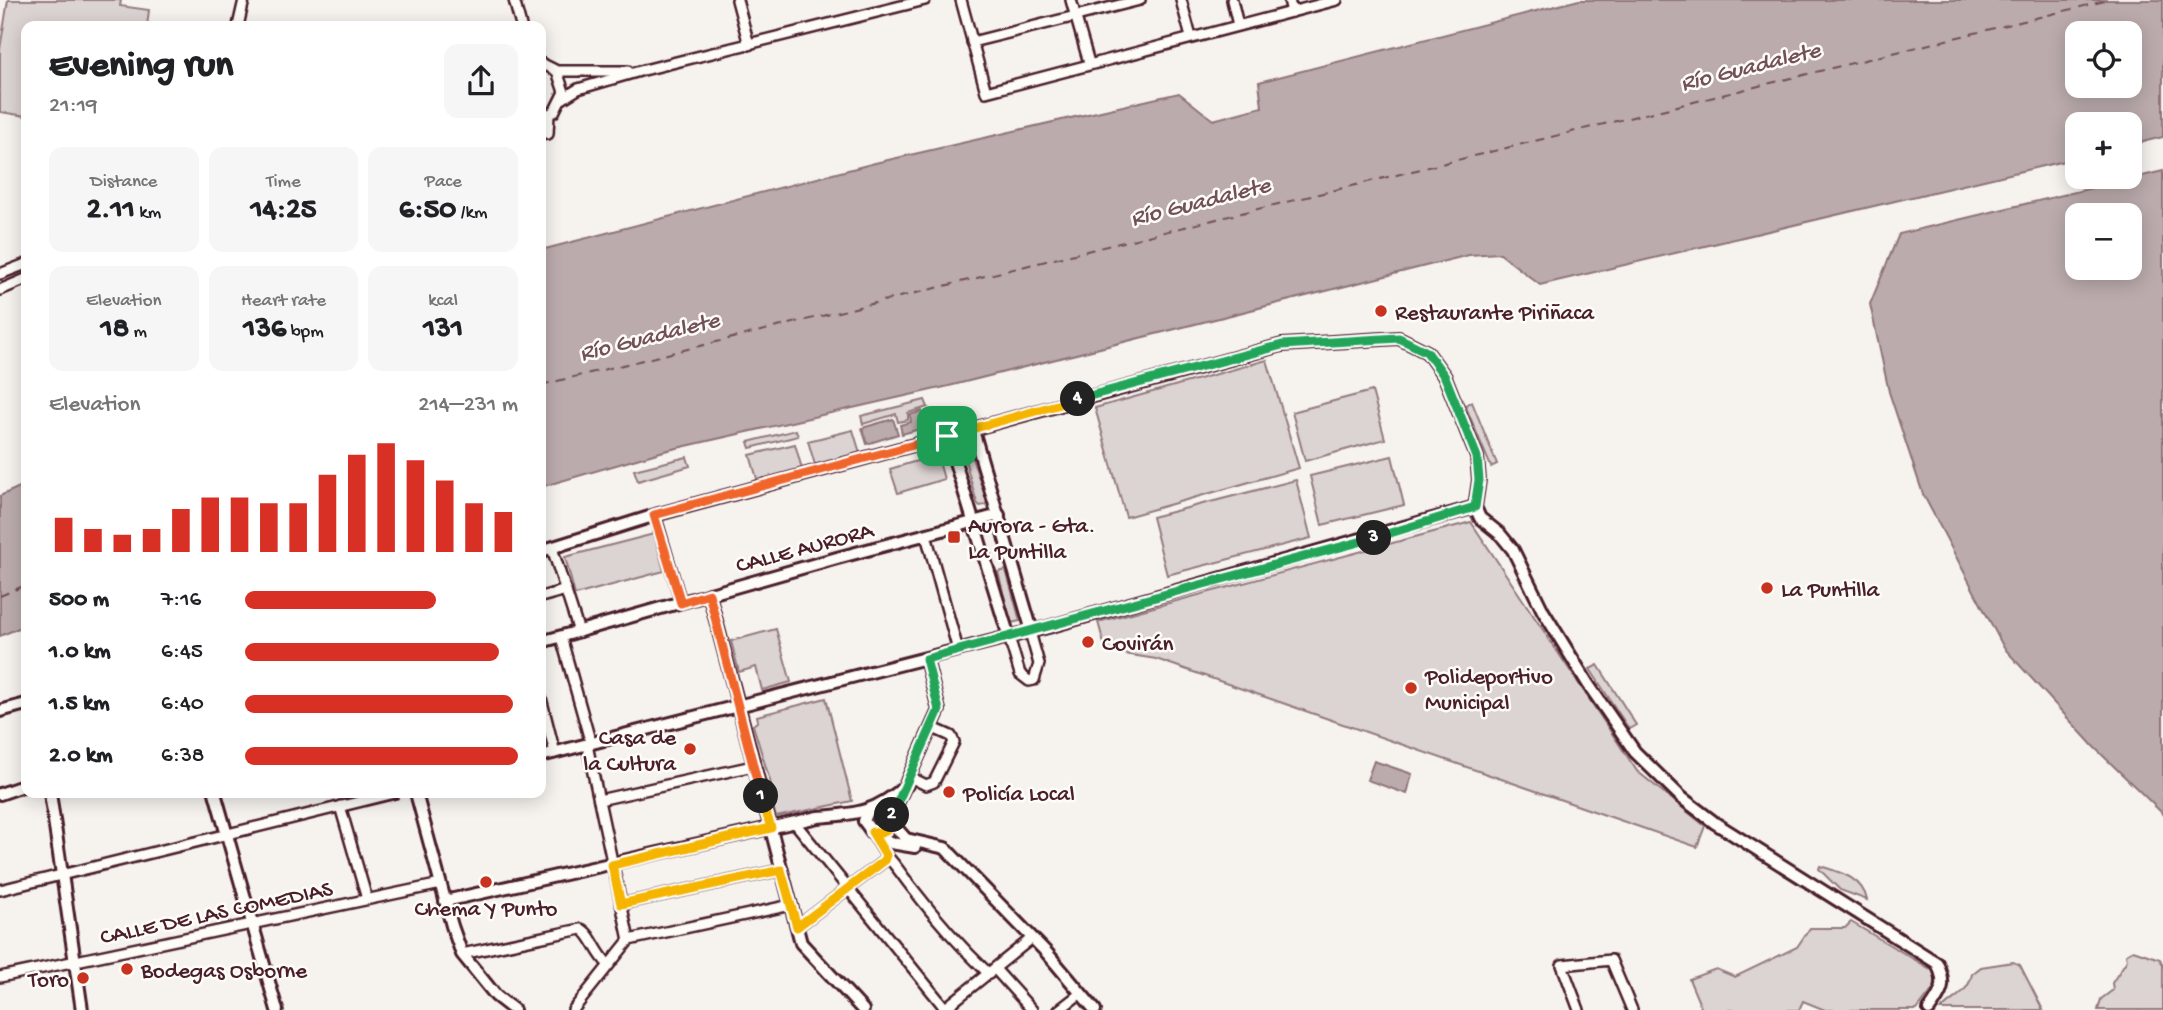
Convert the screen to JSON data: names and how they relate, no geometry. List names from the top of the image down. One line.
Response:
{"streets":{"street":["CALLE AURORA","CALLE DE LAS COMEDIAS"]},"water":["Río Guadalete"],"places":{"other":["Restaurante Piriñaca","La Puntilla","Covirán","Polideportivo Municipal","Casa de la Cultura","Policía Local","Chema Y Punto","Bodegas Osborne","Toro"],"transit":["Aurora - Gta. La Puntilla"]},"page":{"map_buttons":["+","−"],"heading":["Evening run","21:19"],"stats":[["Distance","2.11 km"],["Time","14:25"],["Pace","6:50 /km"],["Elevation","18 m"],["Heart rate","136 bpm"],["kcal","131"]],"chart":["Elevation","214–231 m"],"pins":["4","3","1","2"],"list":[{"name":"500 m","note":"7:16"},{"name":"1.0 km","note":"6:45"},{"name":"1.5 km","note":"6:40"},{"name":"2.0 km","note":"6:38"}]}}
